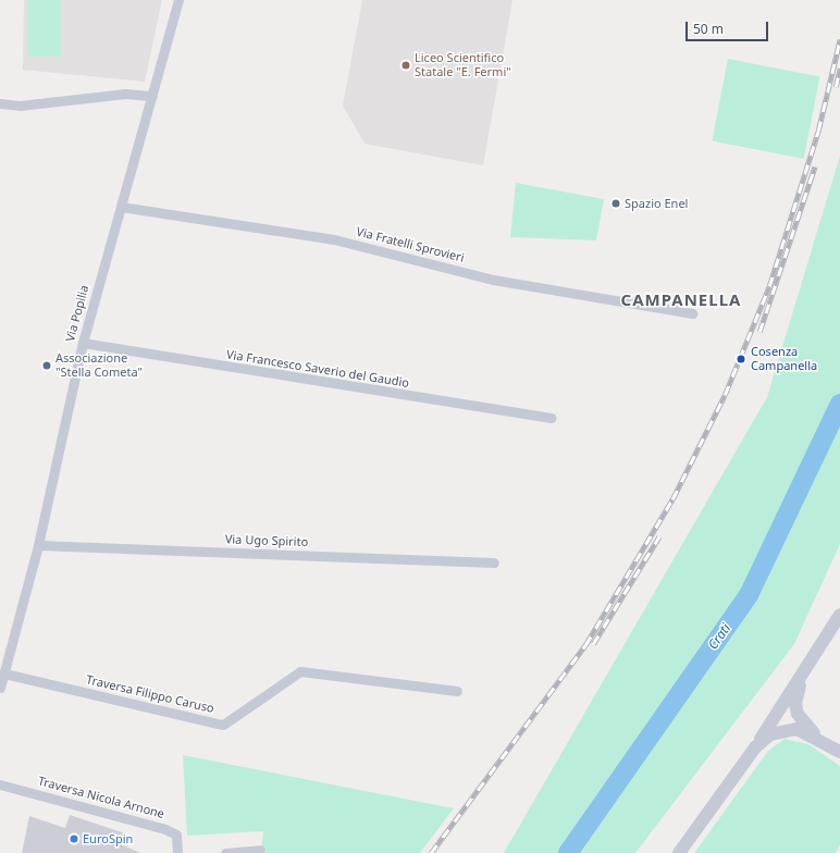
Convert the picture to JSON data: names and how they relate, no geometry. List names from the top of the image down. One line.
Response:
{"streets":{"street":["Via Fratelli Sprovieri","Via Popilia","Via Francesco Saverio del Gaudio","Via Ugo Spirito","Traversa Filippo Caruso","Traversa Nicola Arnone"]},"crossings":[["Via Fratelli Sprovieri","Via Popilia"],["Via Popilia","Via Francesco Saverio del Gaudio"],["Via Popilia","Via Ugo Spirito"],["Via Popilia","Traversa Filippo Caruso"]],"districts":["CAMPANELLA"],"water":["Crati"],"places":["Liceo Scientifico Statale \"E. Fermi\"","Spazio Enel","Cosenza Campanella","Associazione \"Stella Cometa\"","EuroSpin"],"scale_bar":"50 m"}
